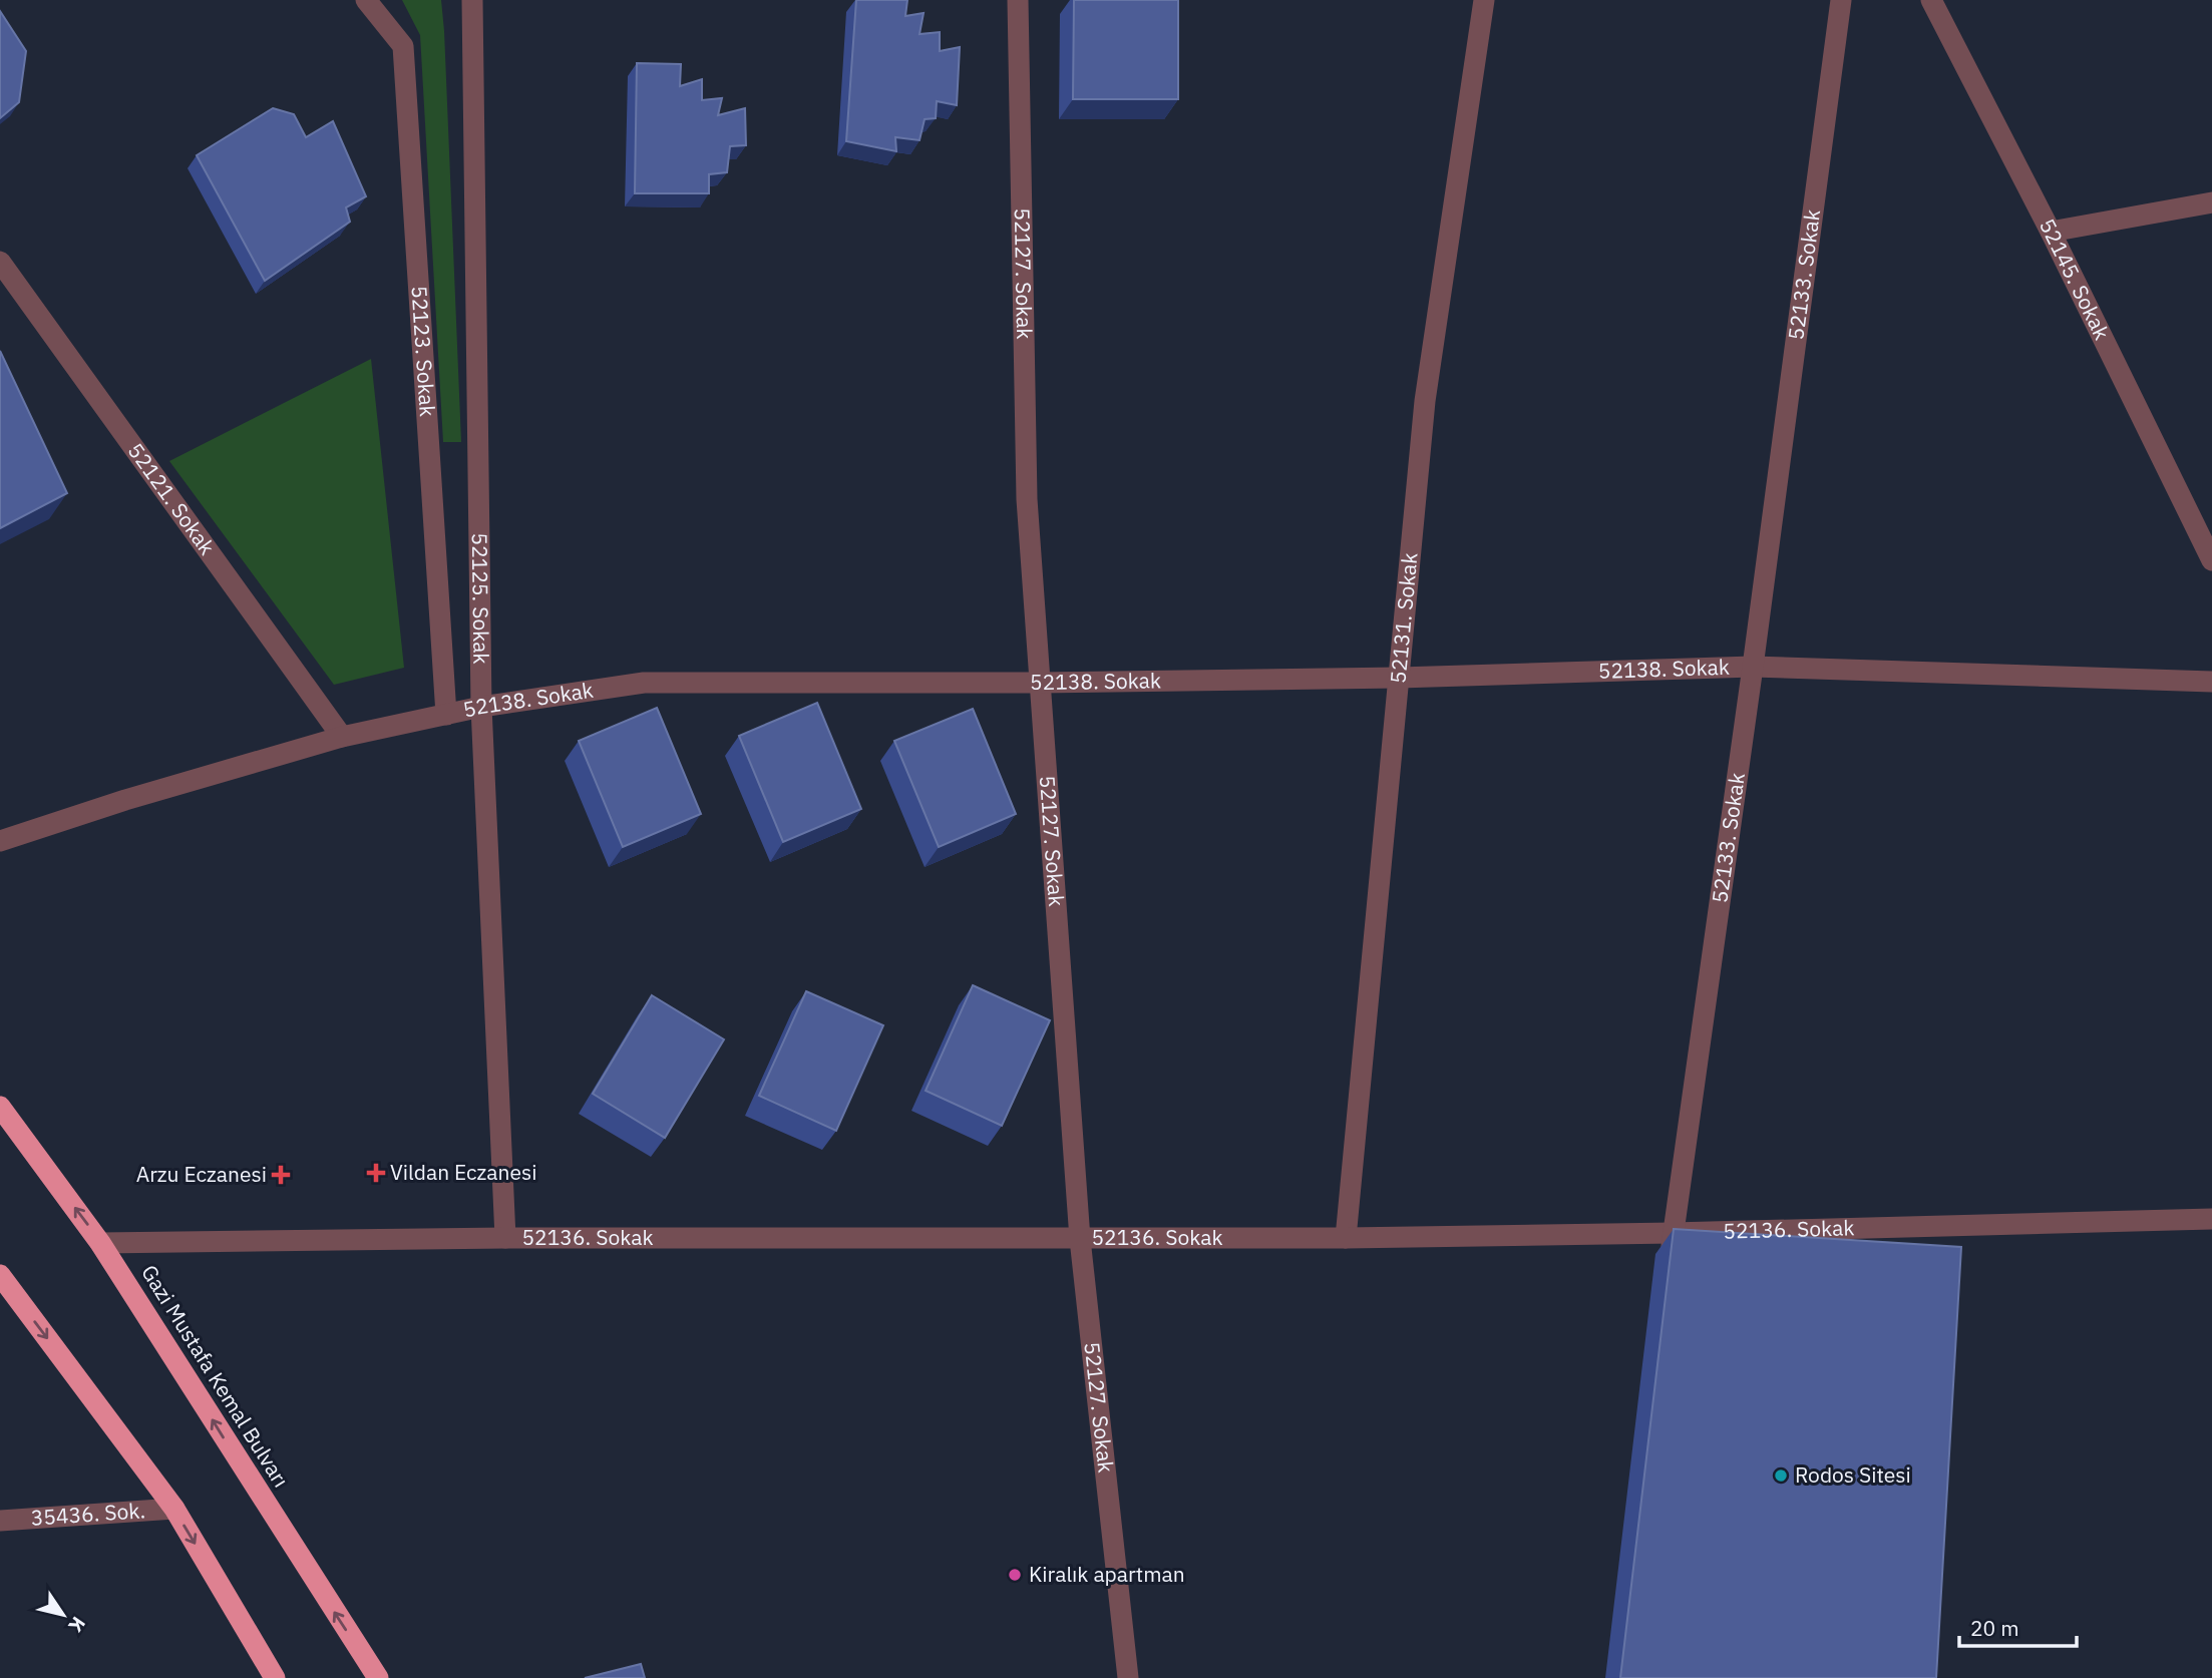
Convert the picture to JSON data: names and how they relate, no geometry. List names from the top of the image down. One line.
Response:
{"streets":{"highway":["Gazi Mustafa Kemal Bulvarı"],"street":["52127. Sokak","52133. Sokak","52145. Sokak","52123. Sokak","52121. Sokak","52125. Sokak","52131. Sokak","52138. Sokak","52136. Sokak","35436. Sok."]},"crossings":[["52127. Sokak","52138. Sokak"],["52127. Sokak","52136. Sokak"],["52133. Sokak","52138. Sokak"],["52133. Sokak","52136. Sokak"],["52123. Sokak","52138. Sokak"],["52121. Sokak","52138. Sokak"],["52125. Sokak","52138. Sokak"],["52125. Sokak","52136. Sokak"],["52131. Sokak","52138. Sokak"],["52131. Sokak","52136. Sokak"],["52136. Sokak","Gazi Mustafa Kemal Bulvarı"]],"places":{"health":["Vildan Eczanesi","Arzu Eczanesi"],"other":["Rodos Sitesi","Kiralık apartman"]},"scale_bar":"20 m","north":"bottom right"}
